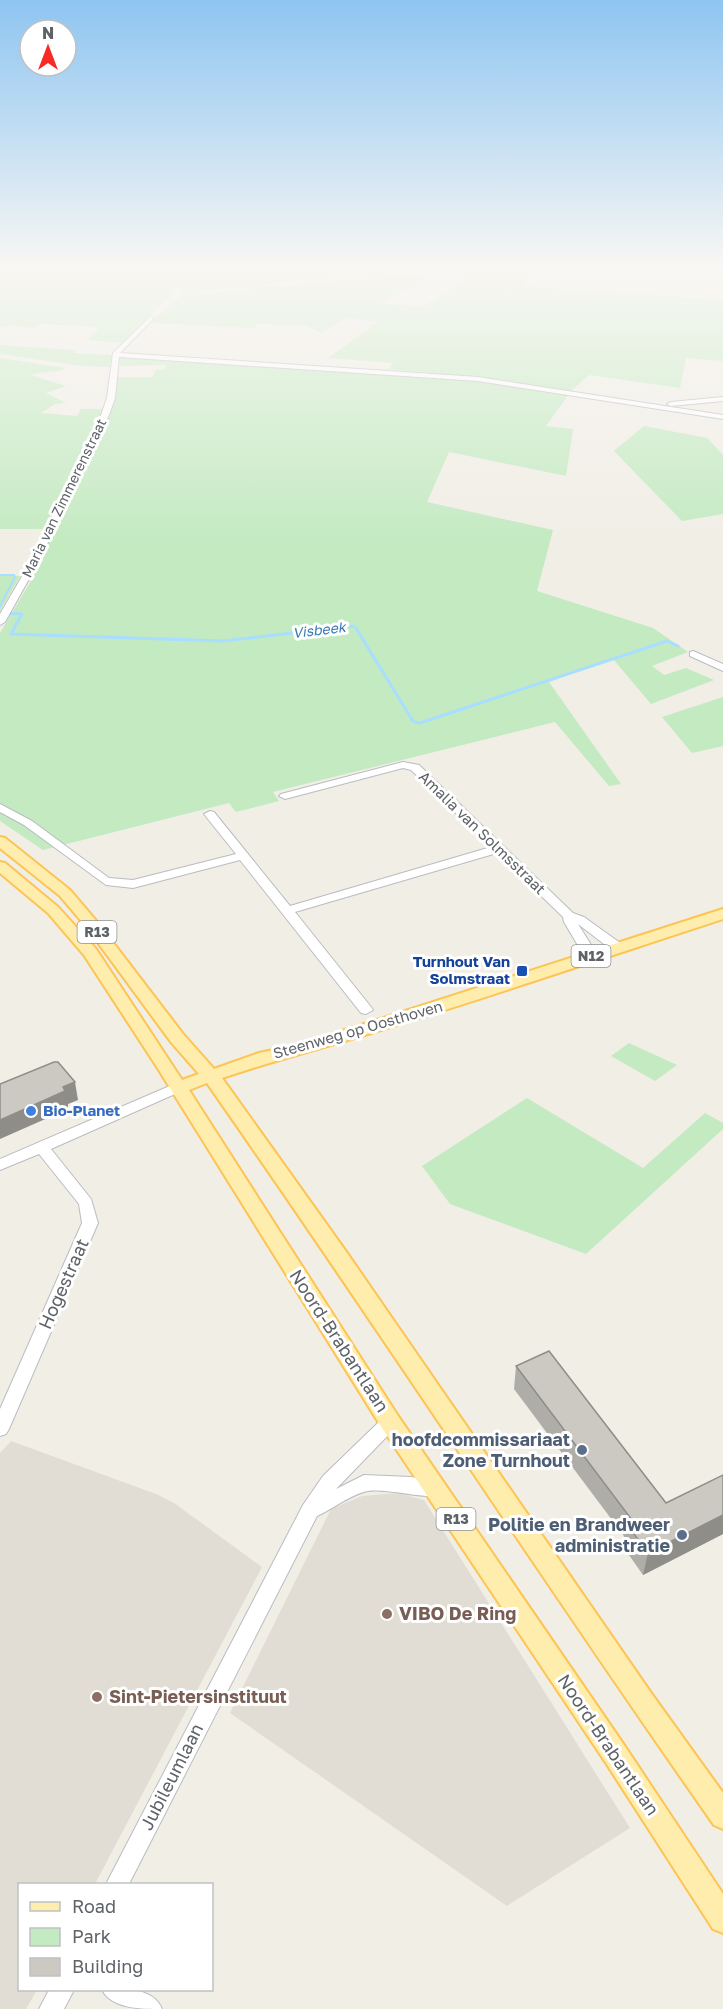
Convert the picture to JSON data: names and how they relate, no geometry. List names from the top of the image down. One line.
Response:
{"streets":{"main road":["R13","N12","Steenweg op Oosthoven","Noord-Brabantlaan"],"street":["Maria van Zimmerenstraat","Amalia van Solmsstraat","Hogestraat","Jubileumlaan"]},"crossings":[["Amalia van Solmsstraat","Steenweg op Oosthoven"],["R13","Steenweg op Oosthoven"],["Steenweg op Oosthoven","Hogestraat"],["Steenweg op Oosthoven","Noord-Brabantlaan"],["Noord-Brabantlaan","Jubileumlaan"]],"water":["Visbeek"],"places":{"transit":["Turnhout Van Solmstraat"],"other":["Bio-Planet","hoofdcommissariaat Zone Turnhout","Politie en Brandweer administratie","VIBO De Ring","Sint-Pietersinstituut"]},"legend":["Road","Park","Building"],"north":"top"}
